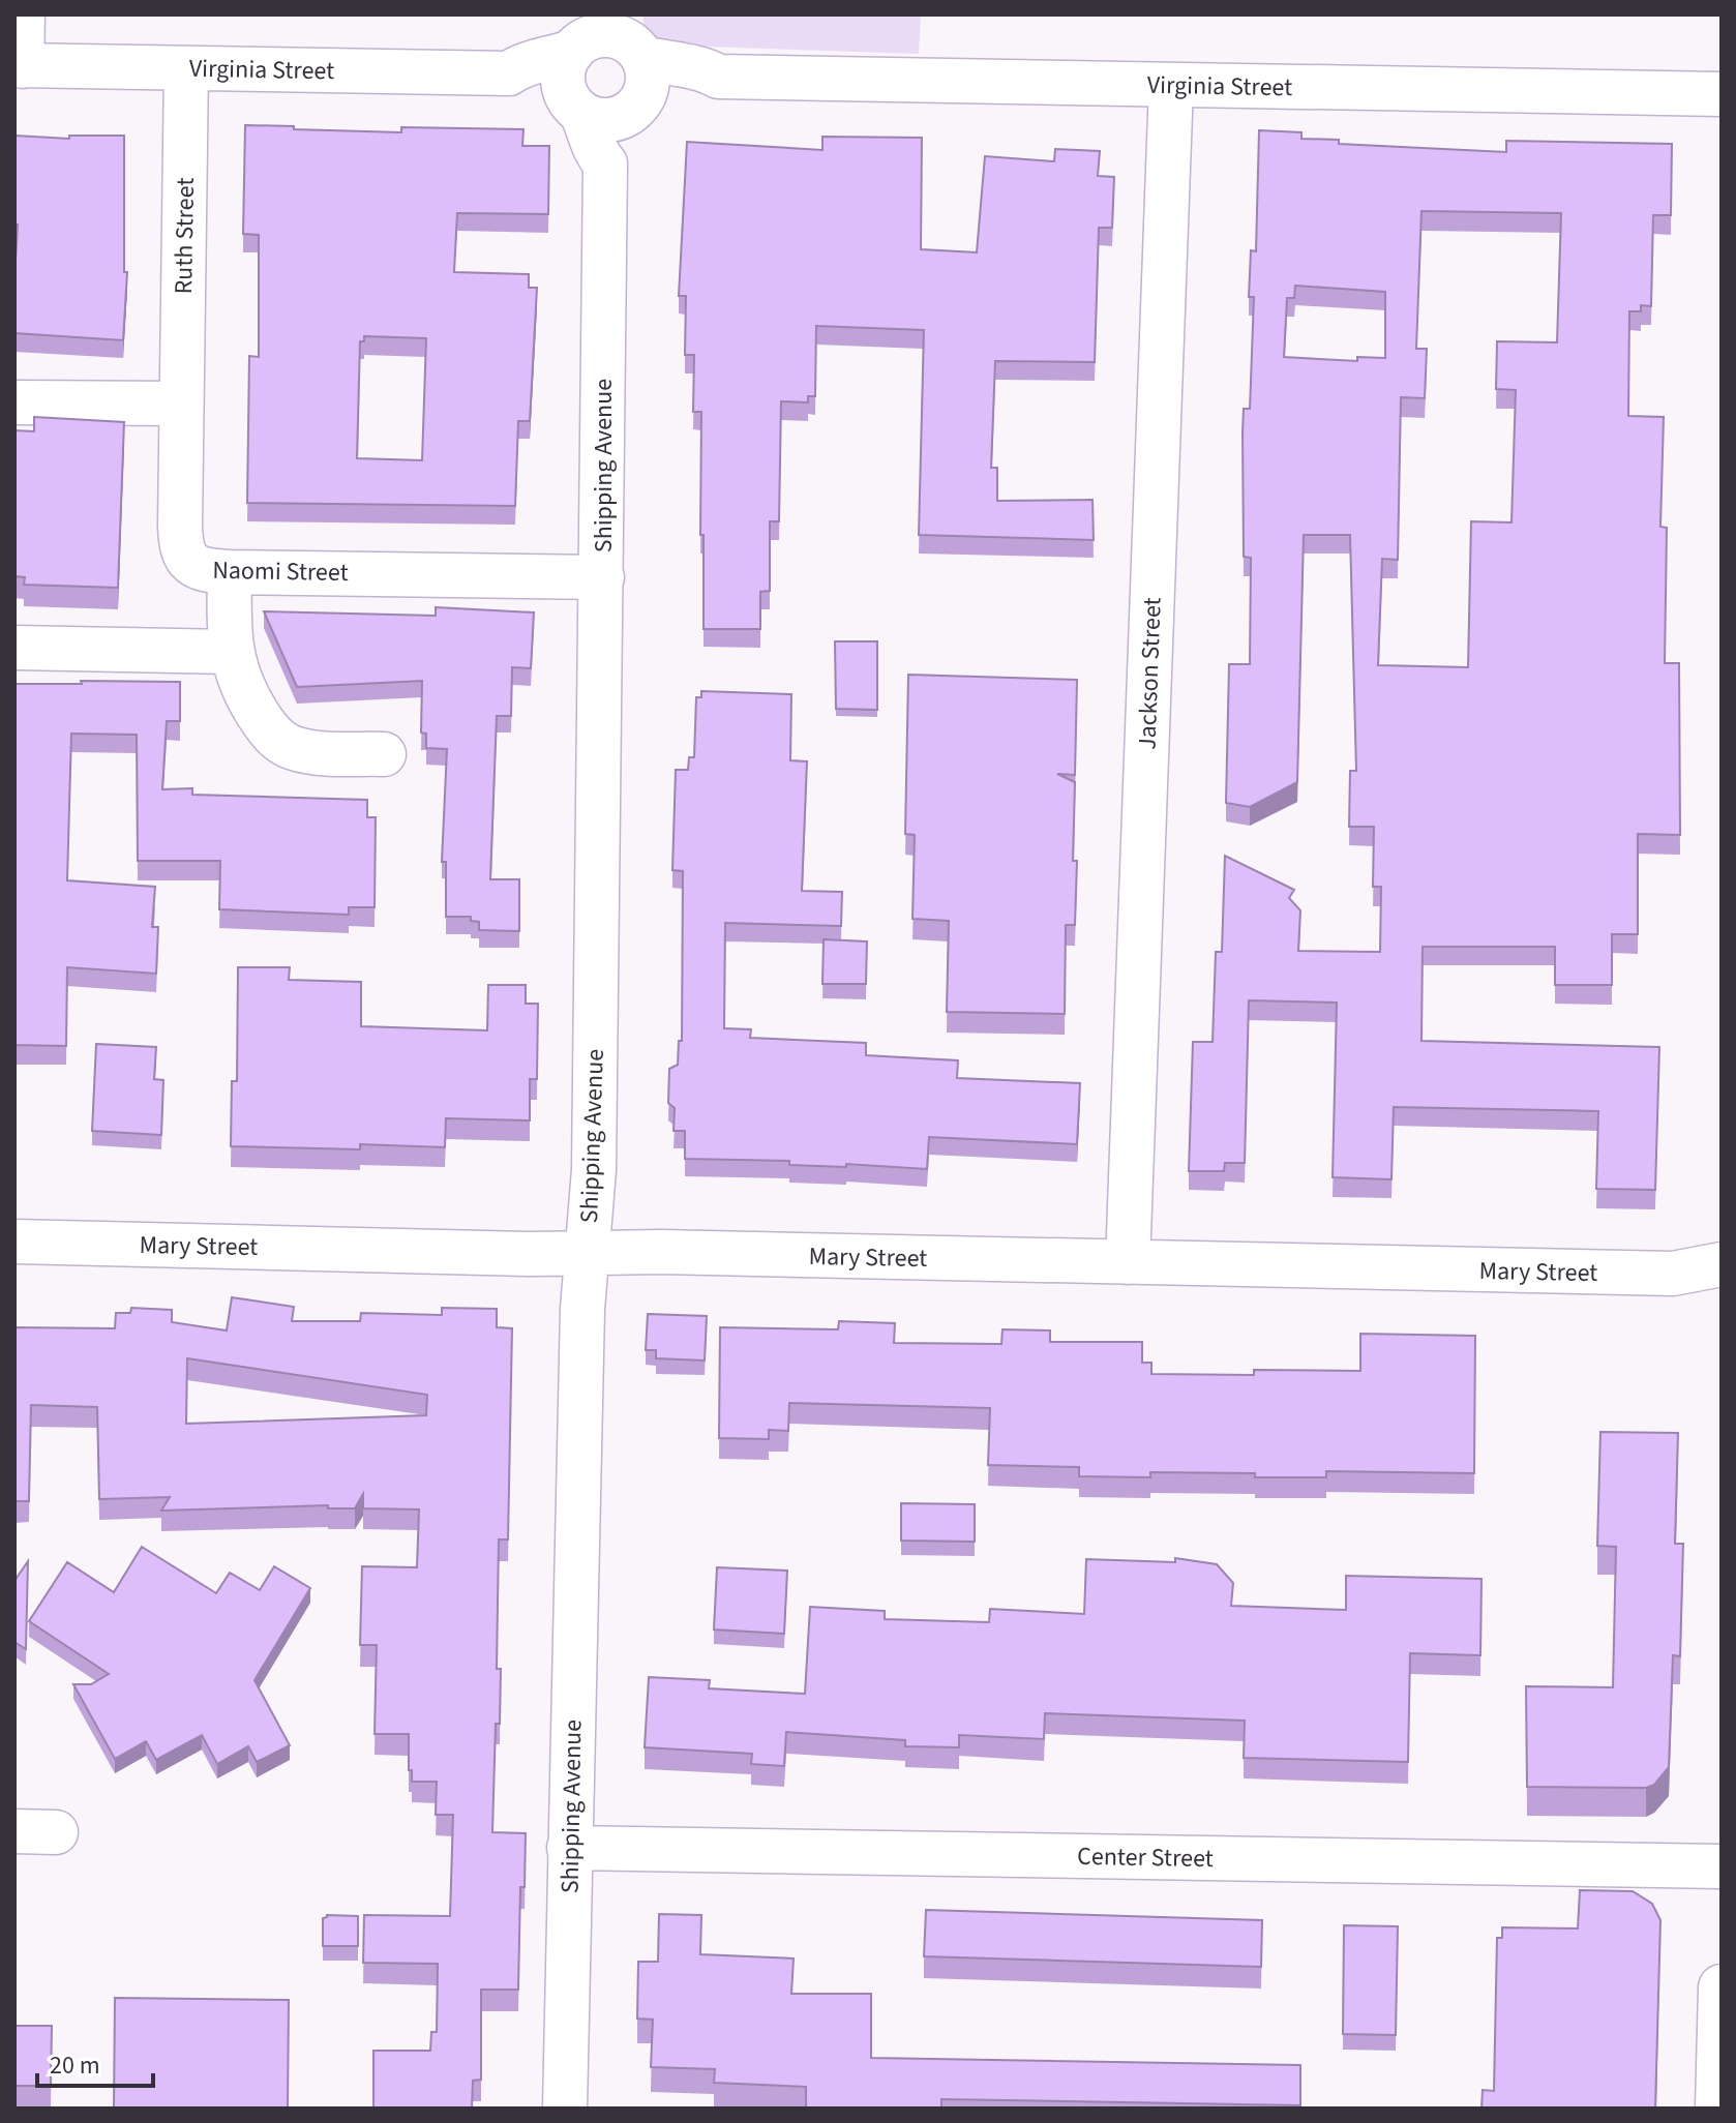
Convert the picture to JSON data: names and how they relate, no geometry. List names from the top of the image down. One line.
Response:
{"streets":{"street":["Virginia Street","Ruth Street","Shipping Avenue","Naomi Street","Jackson Street","Mary Street","Center Street"]},"crossings":[["Virginia Street","Ruth Street"],["Virginia Street","Shipping Avenue"],["Virginia Street","Jackson Street"],["Ruth Street","Naomi Street"],["Shipping Avenue","Naomi Street"],["Shipping Avenue","Mary Street"],["Shipping Avenue","Center Street"],["Jackson Street","Mary Street"]],"scale_bar":"20 m"}
